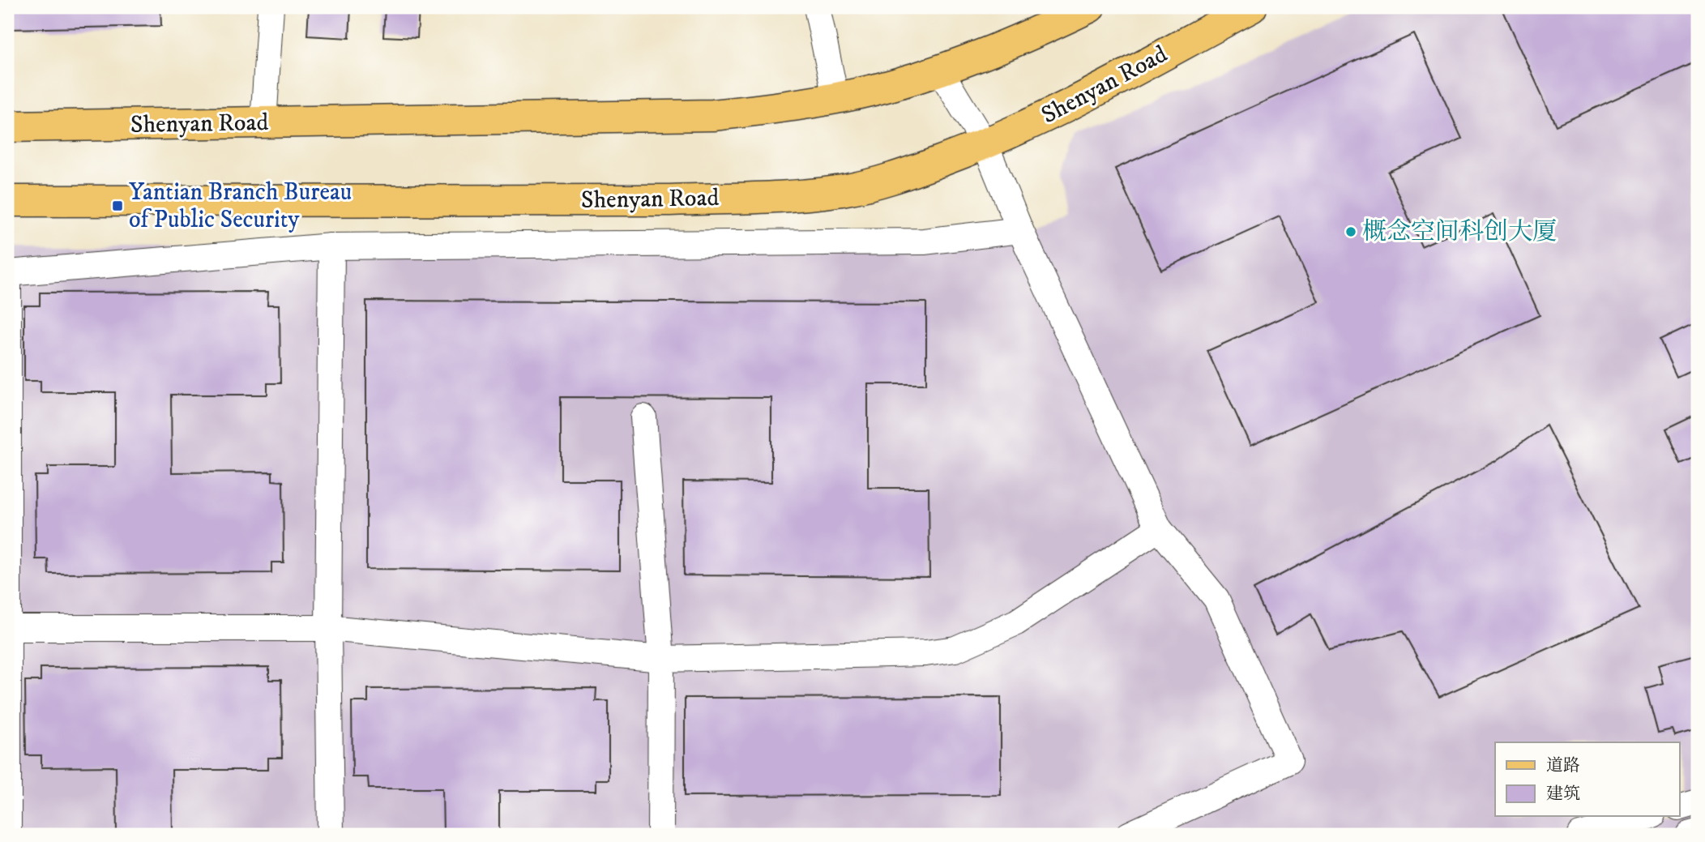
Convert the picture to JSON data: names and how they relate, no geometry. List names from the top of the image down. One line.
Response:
{"streets":{"main road":["Shenyan Road"]},"places":{"transit":["Yantian Branch Bureau of Public Security"],"other":["概念空间科创大厦"]},"legend":["道路","建筑"]}
